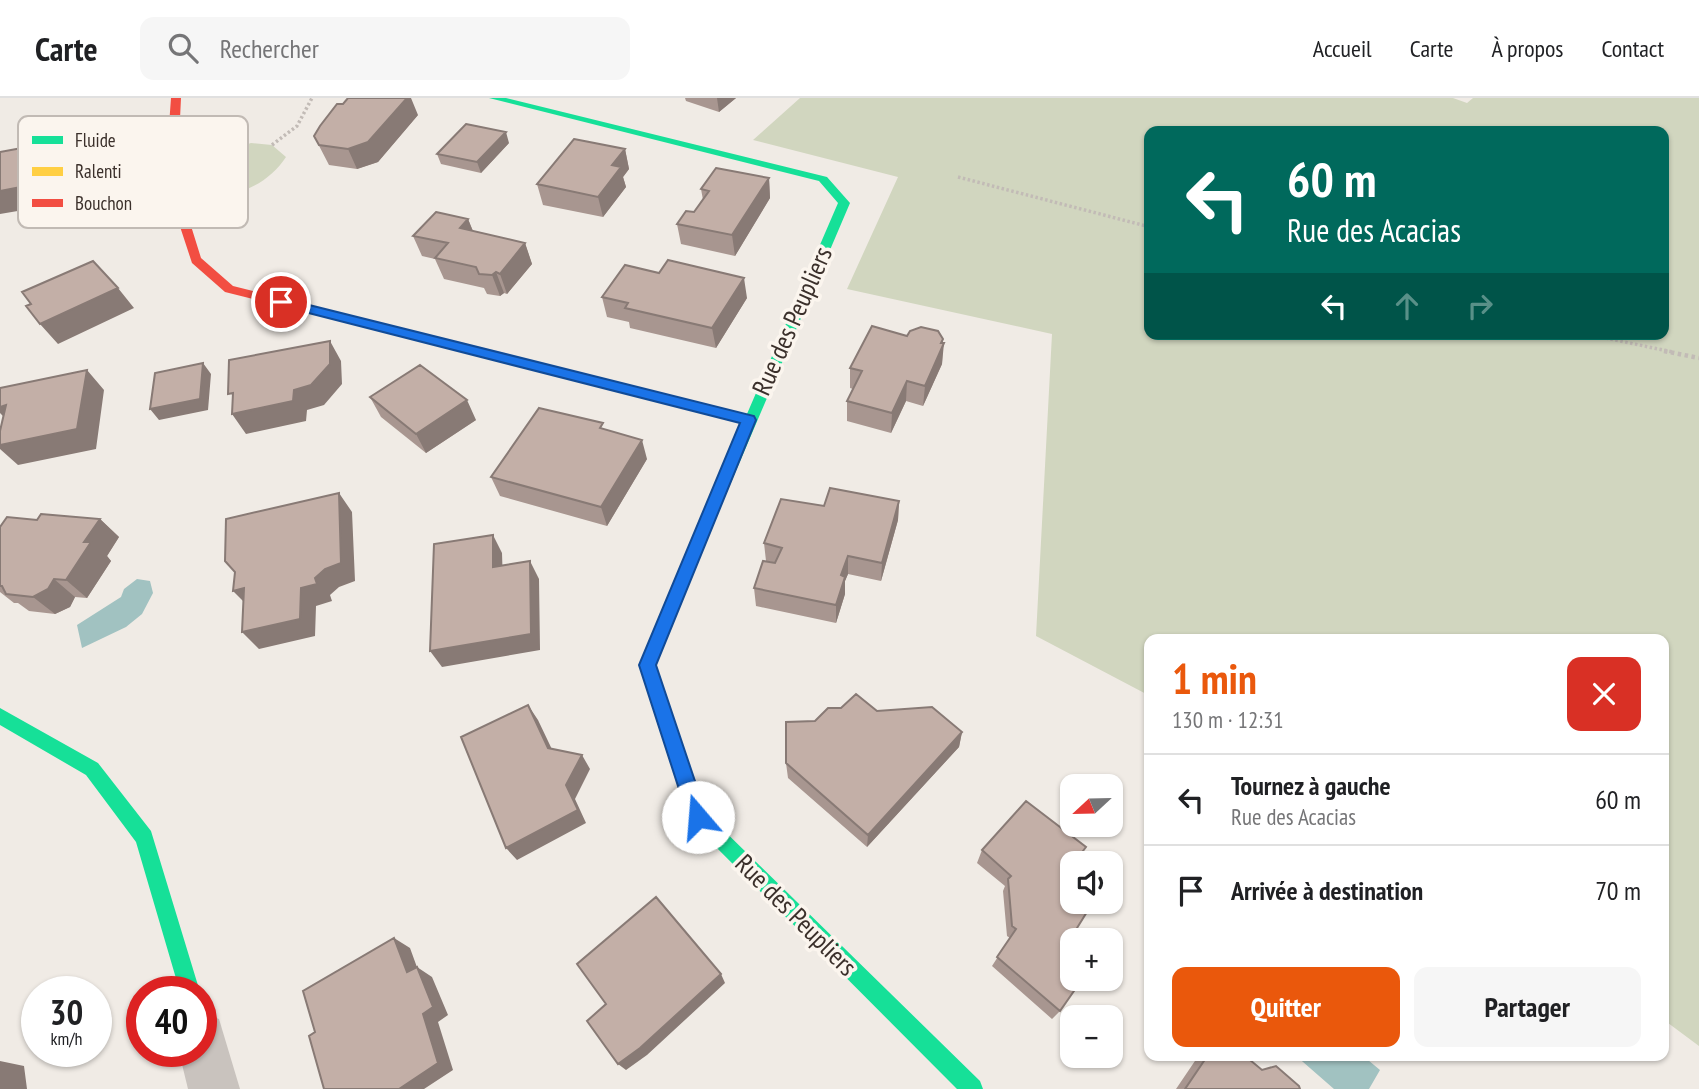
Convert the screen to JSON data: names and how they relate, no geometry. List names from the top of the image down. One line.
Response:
{"streets":{"street":["Rue des Peupliers"]},"legend":["Fluide","Ralenti","Bouchon"],"north":"left","page":{"header":"Carte","search":"Rechercher","nav":["Accueil","Carte","À propos","Contact"],"turn":["60 m","Rue des Acacias"],"heading":["1 min","130 m · 12:31"],"list":[{"name":"Tournez à gauche","note":"Rue des Acacias","value":"60 m"},{"name":"Arrivée à destination","value":"70 m"}],"map_buttons":["+","−"],"buttons":["Quitter","Partager"],"speed":"30 km/h","limit":"40"}}
